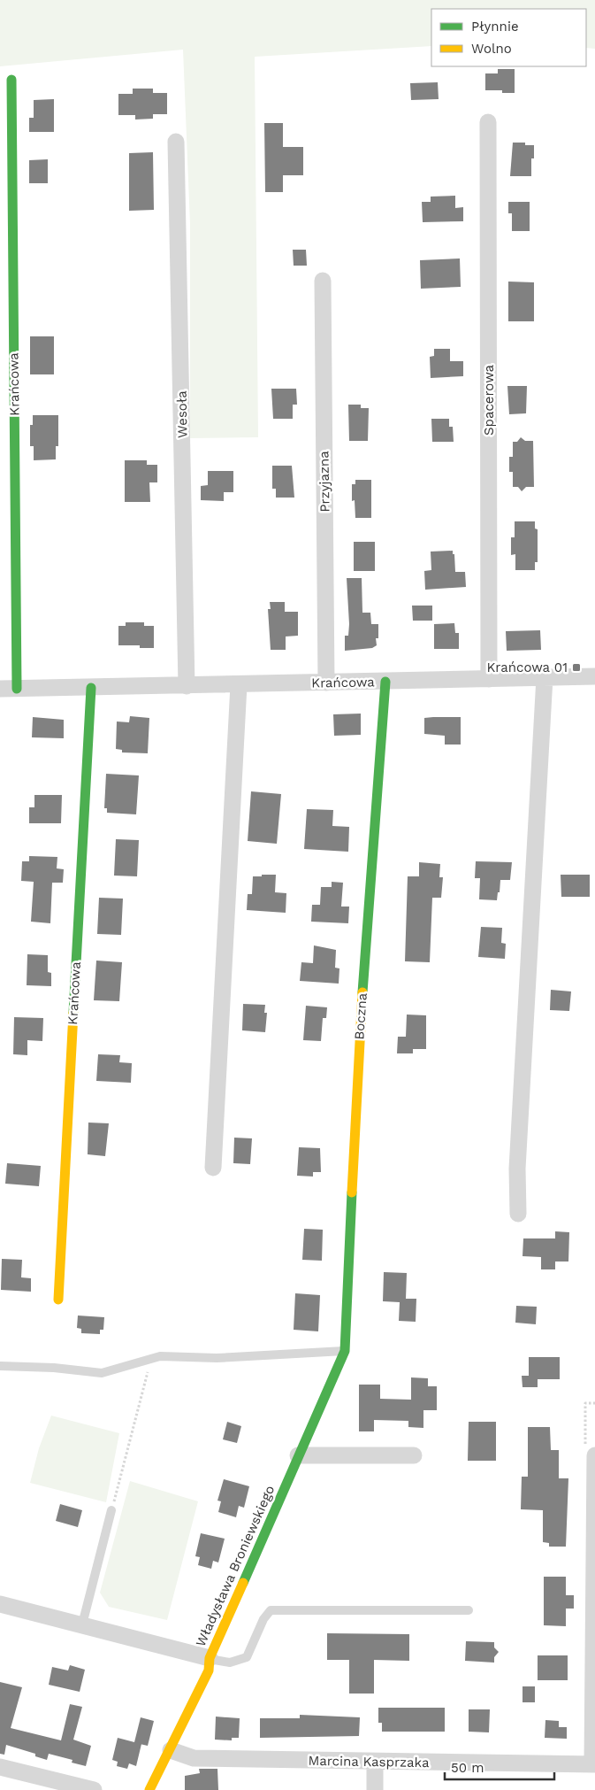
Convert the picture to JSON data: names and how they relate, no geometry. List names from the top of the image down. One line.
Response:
{"streets":{"street":["Krańcowa","Spacerowa","Wesoła","Przyjazna","Boczna","Władysława Broniewskiego","Marcina Kasprzaka"]},"crossings":[["Krańcowa","Spacerowa"],["Krańcowa","Wesoła"],["Krańcowa","Przyjazna"],["Krańcowa","Boczna"],["Boczna","Władysława Broniewskiego"],["Władysława Broniewskiego","Marcina Kasprzaka"]],"places":{"transit":["Krańcowa 01"]},"legend":["Płynnie","Wolno"],"scale_bar":"50 m"}
